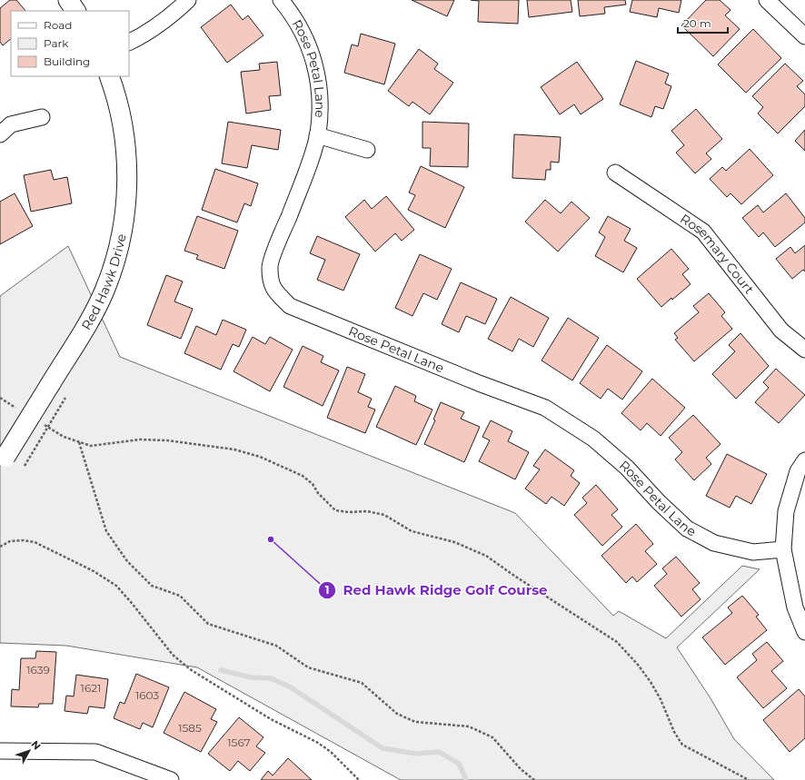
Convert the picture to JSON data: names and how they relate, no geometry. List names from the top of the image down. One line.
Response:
{"streets":{"street":["Rose Petal Lane","Rosemary Court","Red Hawk Drive"]},"places":["Red Hawk Ridge Golf Course"],"house_numbers":["1639","1621","1603","1585","1567"],"legend":["Road","Park","Building"],"scale_bar":"20 m","north":"top right"}
